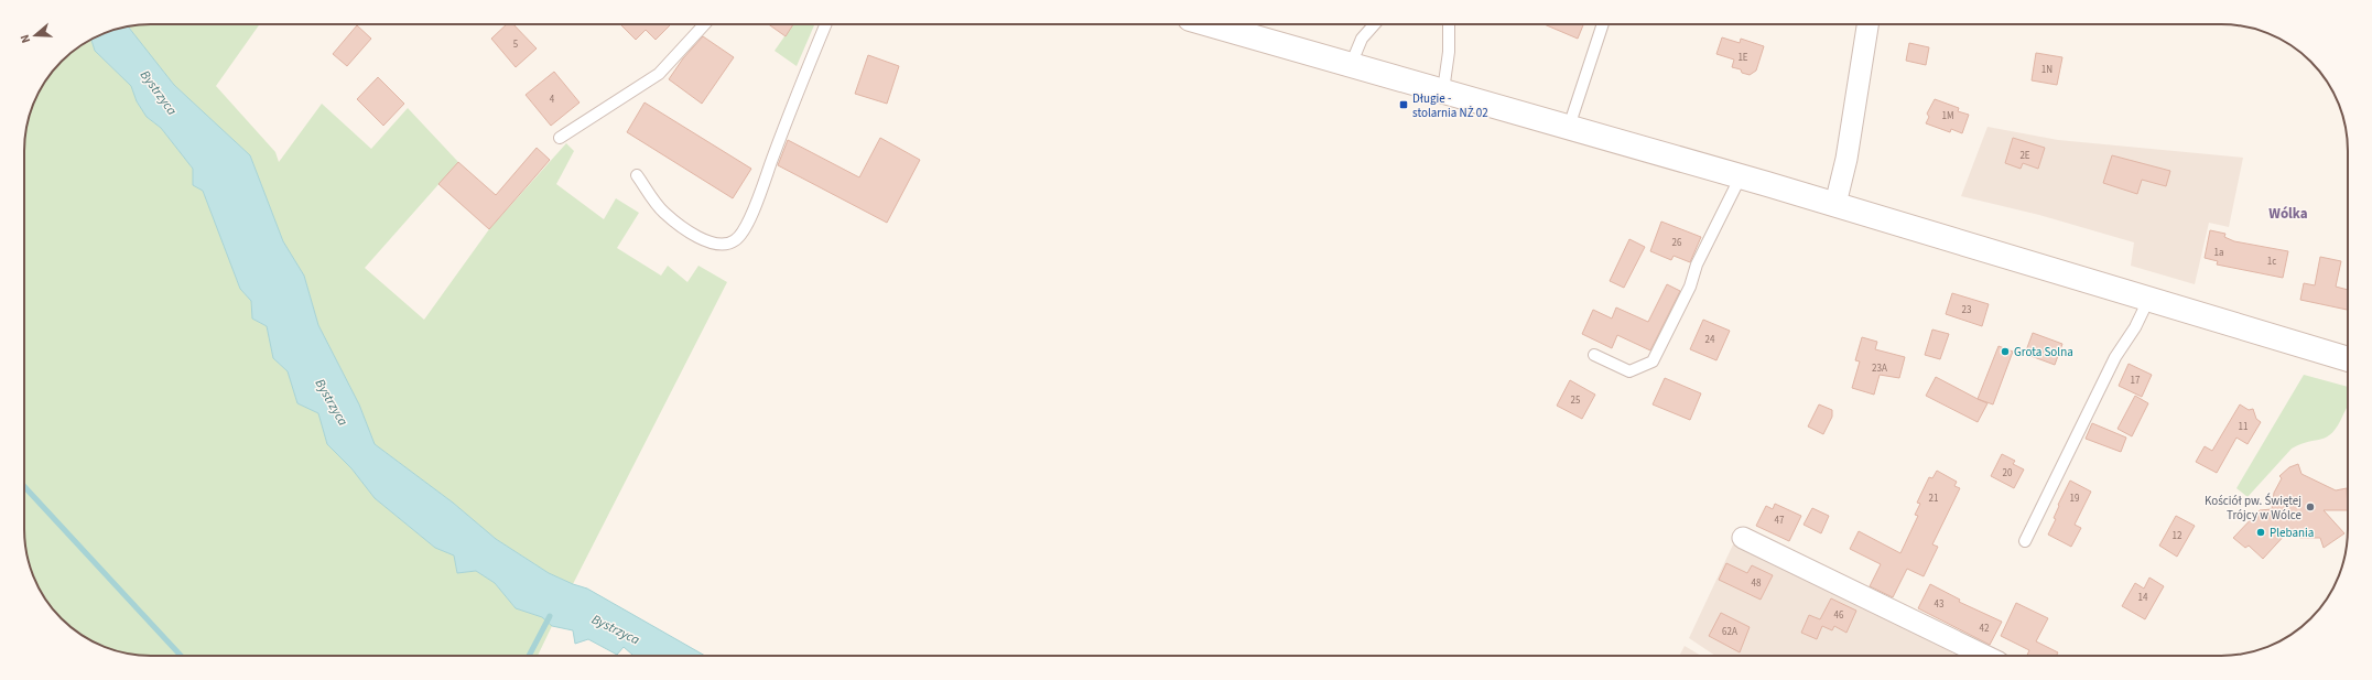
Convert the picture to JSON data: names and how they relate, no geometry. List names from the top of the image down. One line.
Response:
{"districts":["Wólka"],"water":["Bystrzyca"],"places":{"transit":["Długie - stolarnia NŻ 02"],"other":["Grota Solna","Kościół pw. Świętej Trójcy w Wólce","Plebania"]},"house_numbers":["5","1E","1N","4","1M","2E","26","1a","1c","23","24","23A","17","25","11","20","21","19","47","12","48","14","43","46","42","62A"],"north":"left"}
